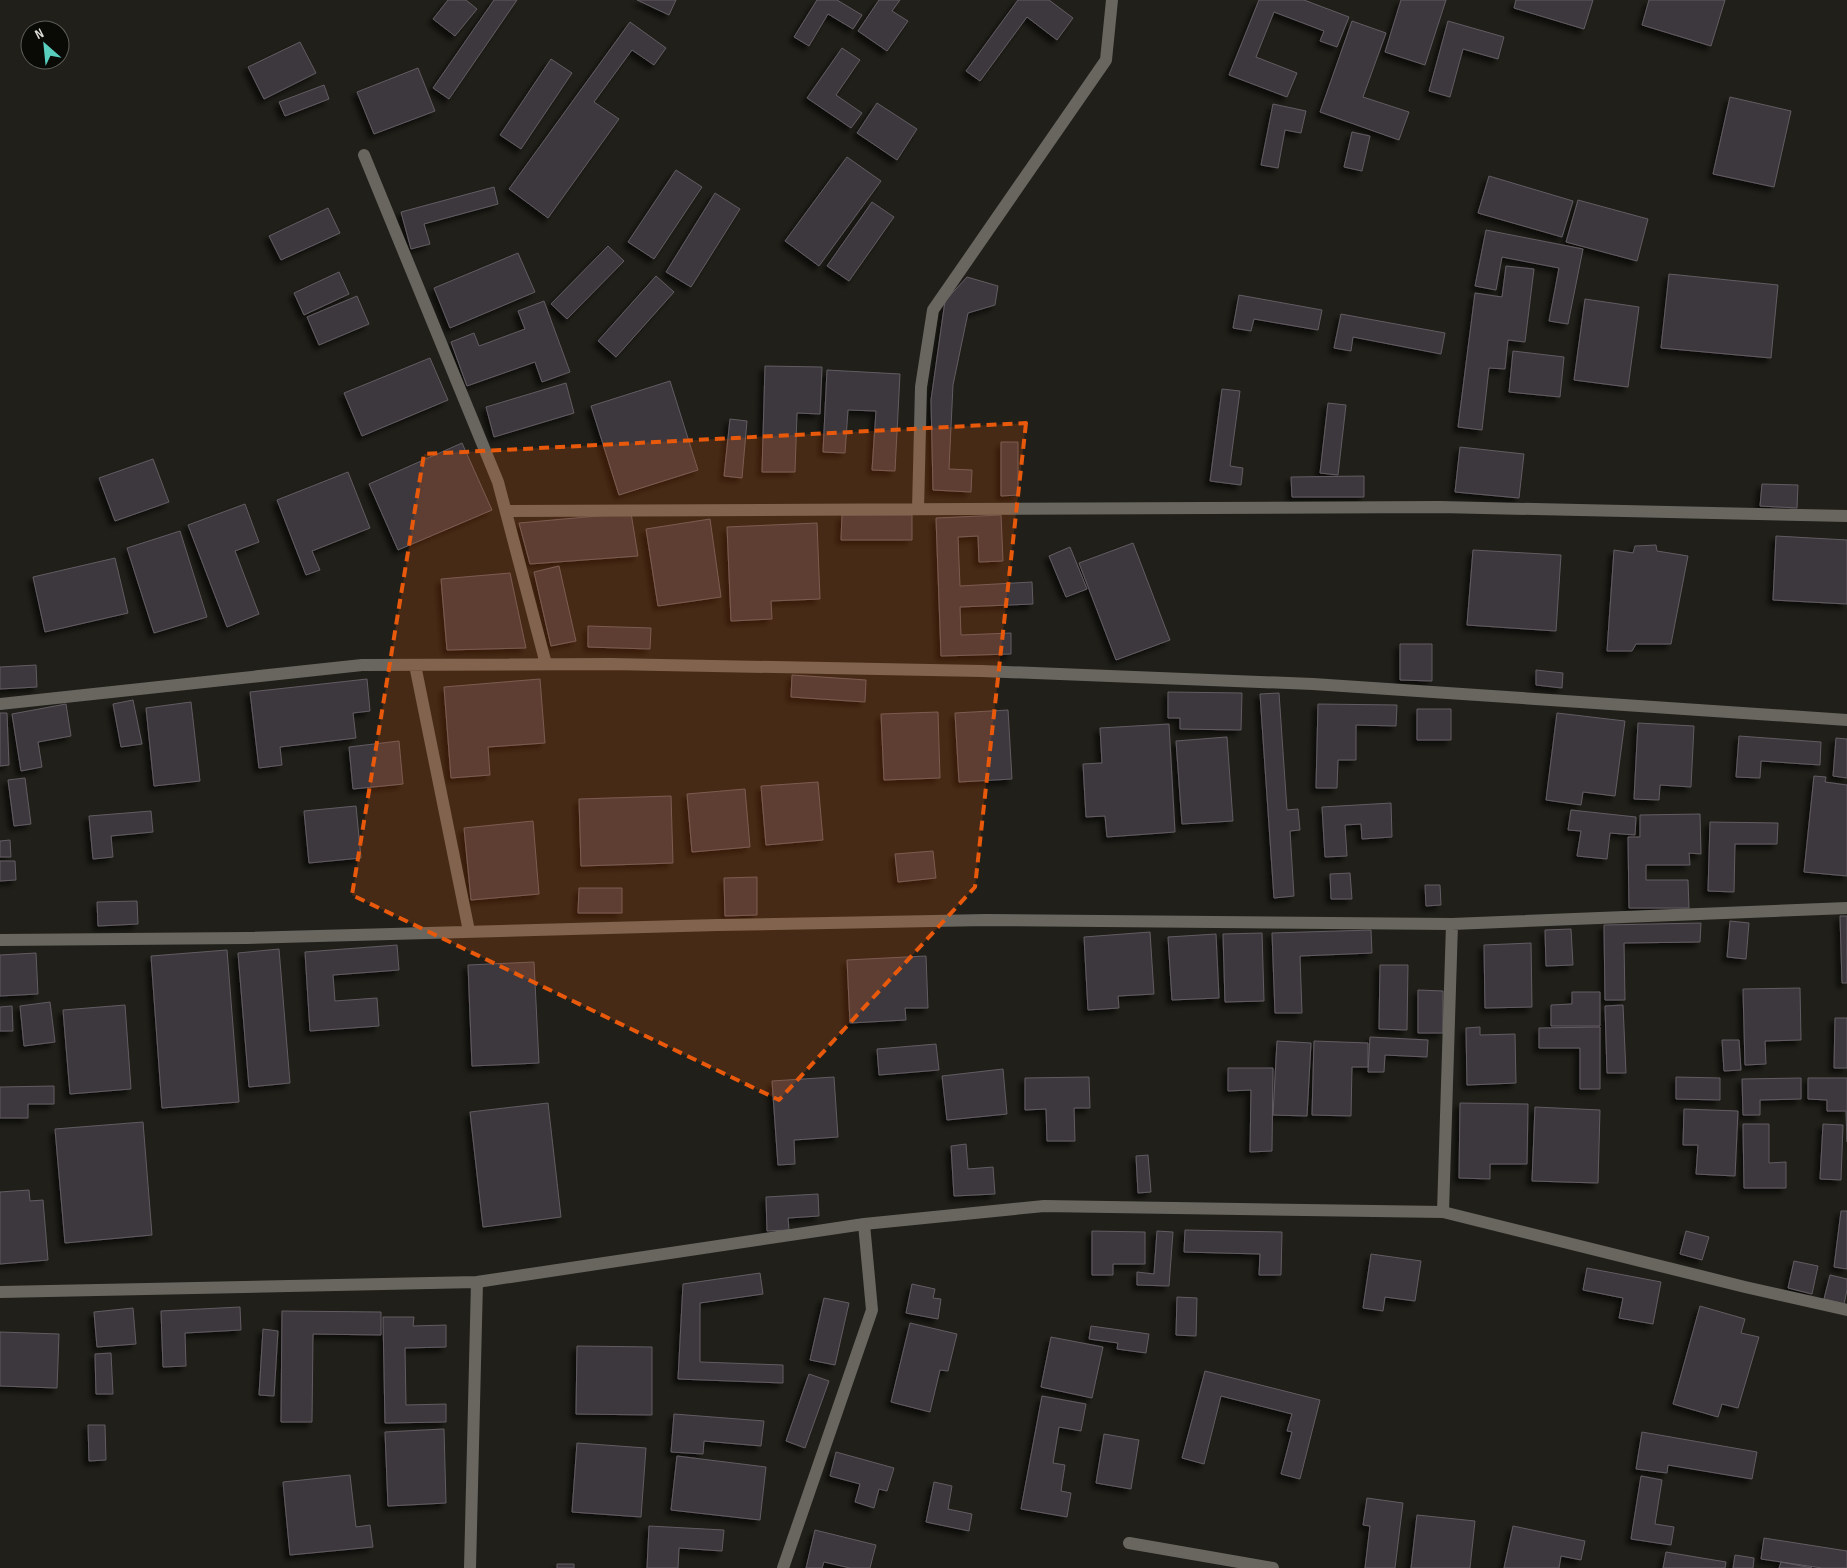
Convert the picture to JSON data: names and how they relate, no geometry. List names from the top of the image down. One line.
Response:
{"north":"top left"}
